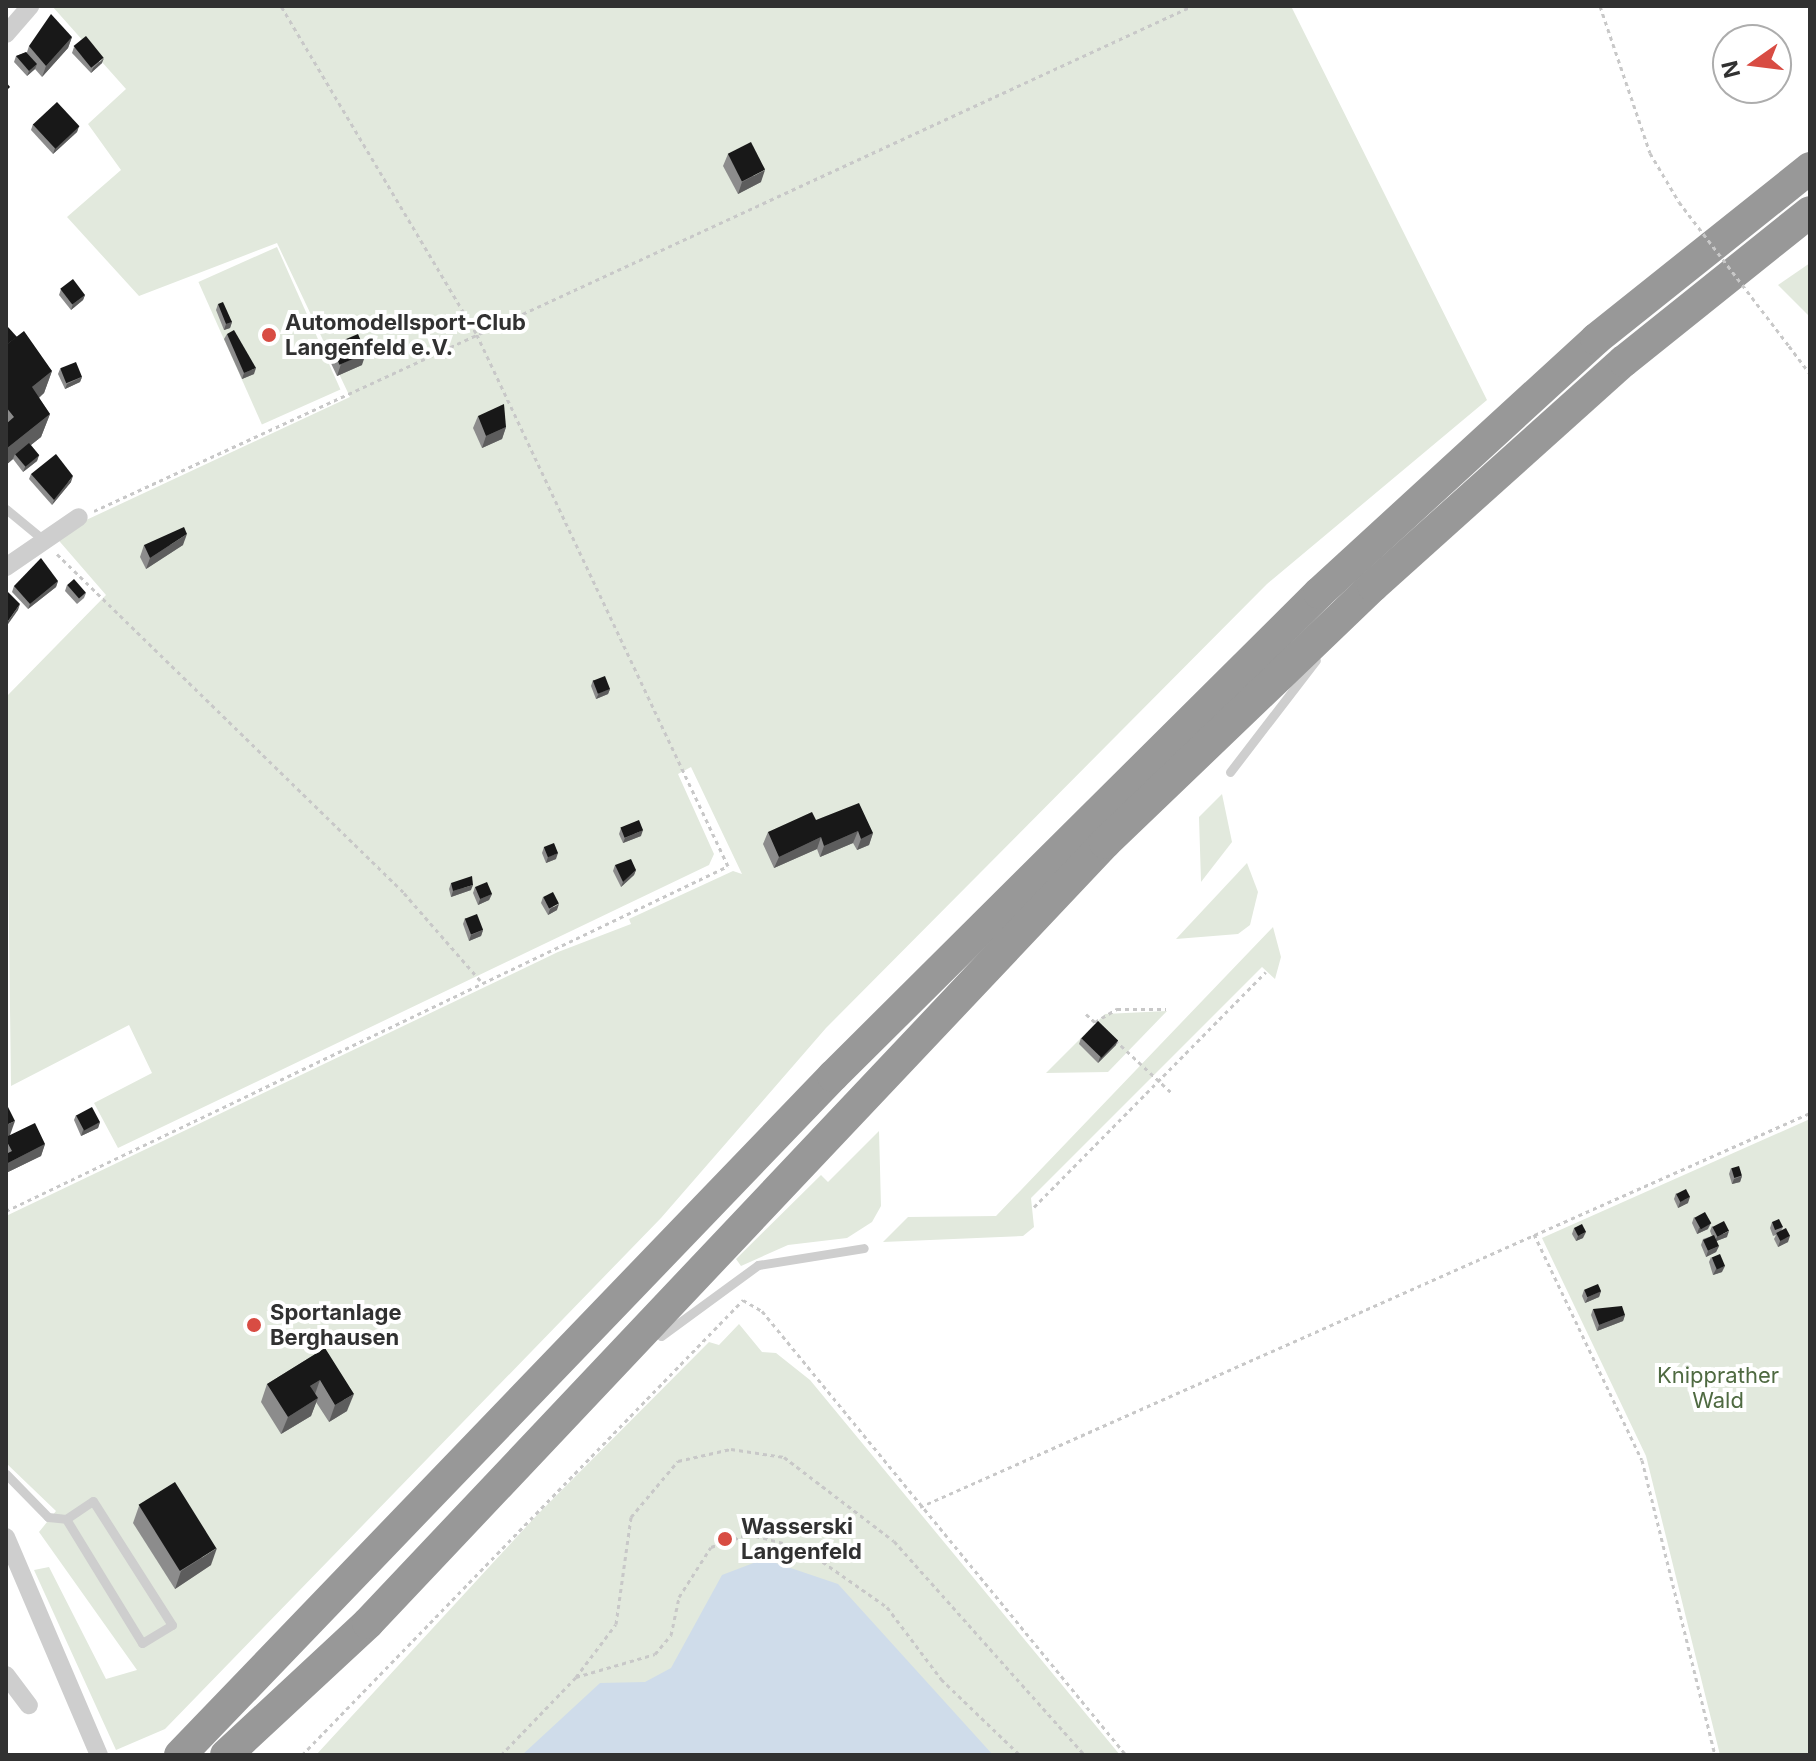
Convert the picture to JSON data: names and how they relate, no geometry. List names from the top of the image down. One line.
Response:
{"parks":["Knipprather Wald"],"places":["Automodellsport-Club Langenfeld e.V.","Sportanlage Berghausen","Wasserski Langenfeld"],"north":"left"}
